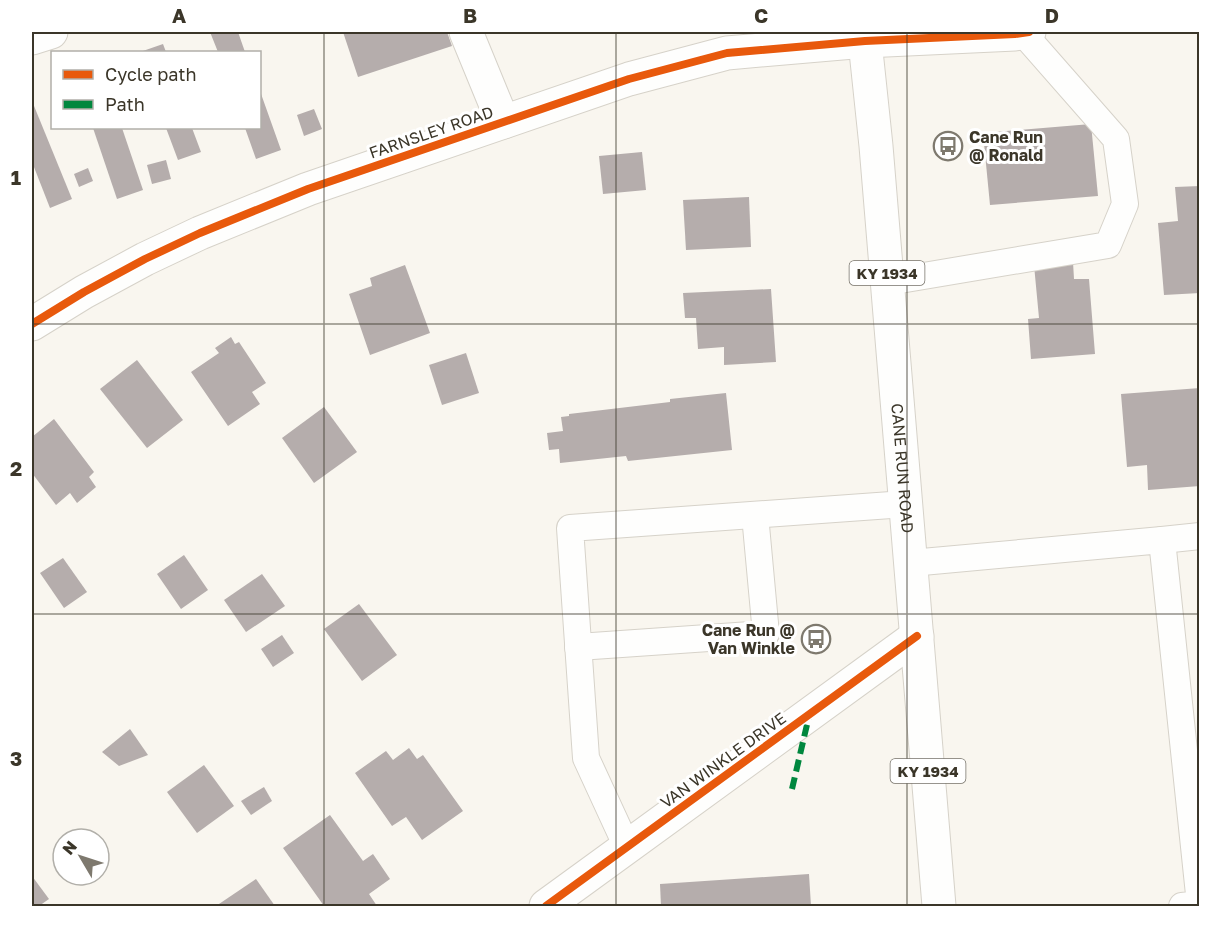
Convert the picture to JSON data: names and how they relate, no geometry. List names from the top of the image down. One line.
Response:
{"streets":{"main road":["FARNSLEY ROAD","KY 1934","CANE RUN ROAD","VAN WINKLE DRIVE"]},"crossings":[["FARNSLEY ROAD","CANE RUN ROAD"],["CANE RUN ROAD","VAN WINKLE DRIVE"]],"places":{"bus stop":["Cane Run @ Ronald","Cane Run @ Van Winkle"]},"legend":["Cycle path","Path"],"north":"top left","grid":{"columns":["A","B","C","D"],"rows":["1","2","3"]}}
